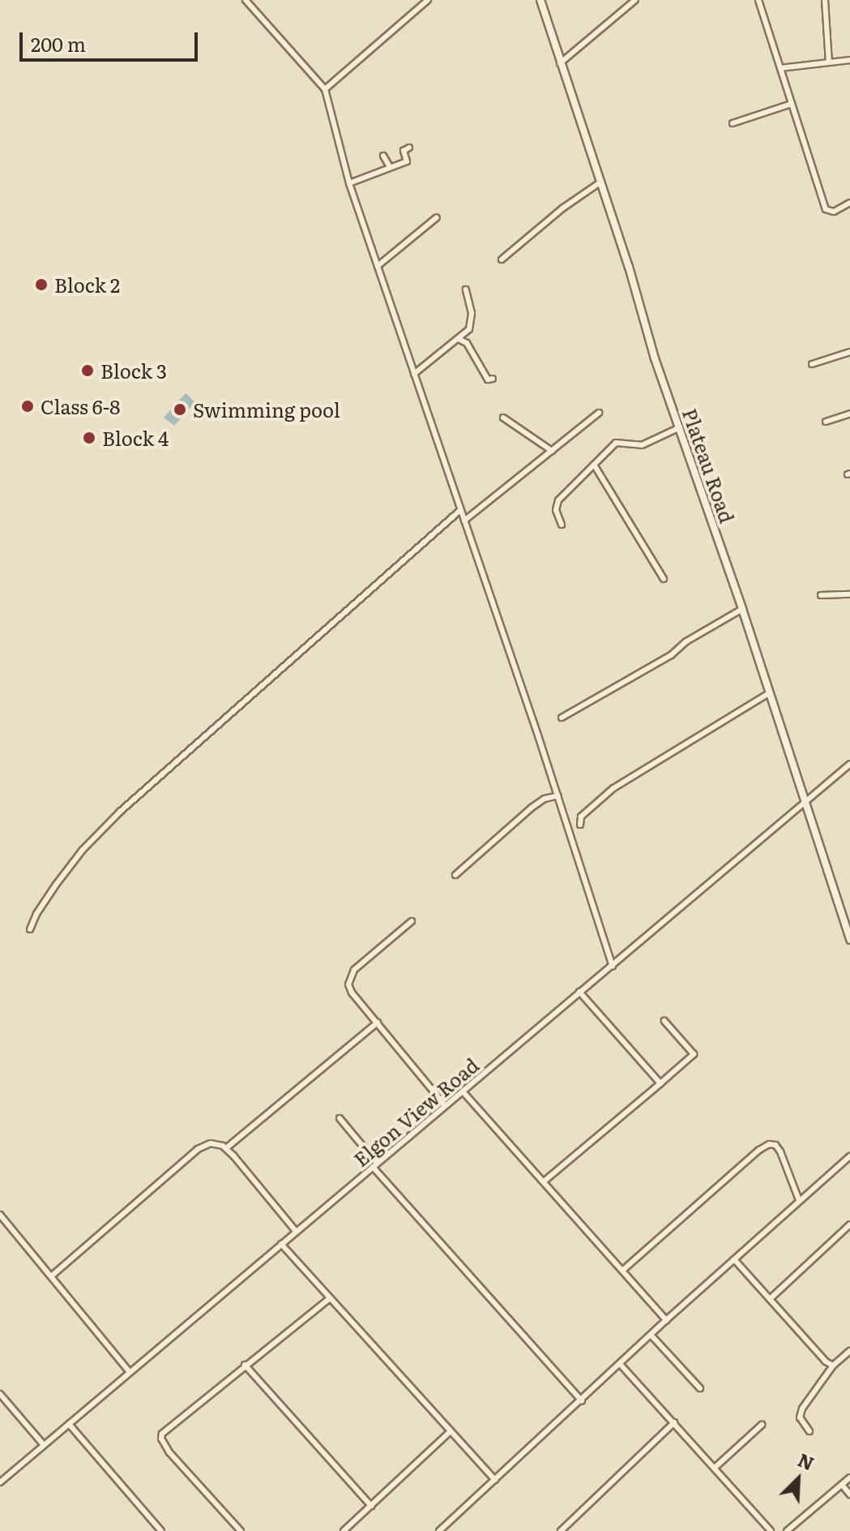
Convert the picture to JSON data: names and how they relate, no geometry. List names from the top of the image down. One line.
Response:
{"streets":{"street":["Plateau Road","Elgon View Road"]},"crossings":[["Plateau Road","Elgon View Road"]],"places":["Block 2","Block 3","Class 6-8","Swimming pool","Block 4"],"scale_bar":"200 m","north":"top right"}
